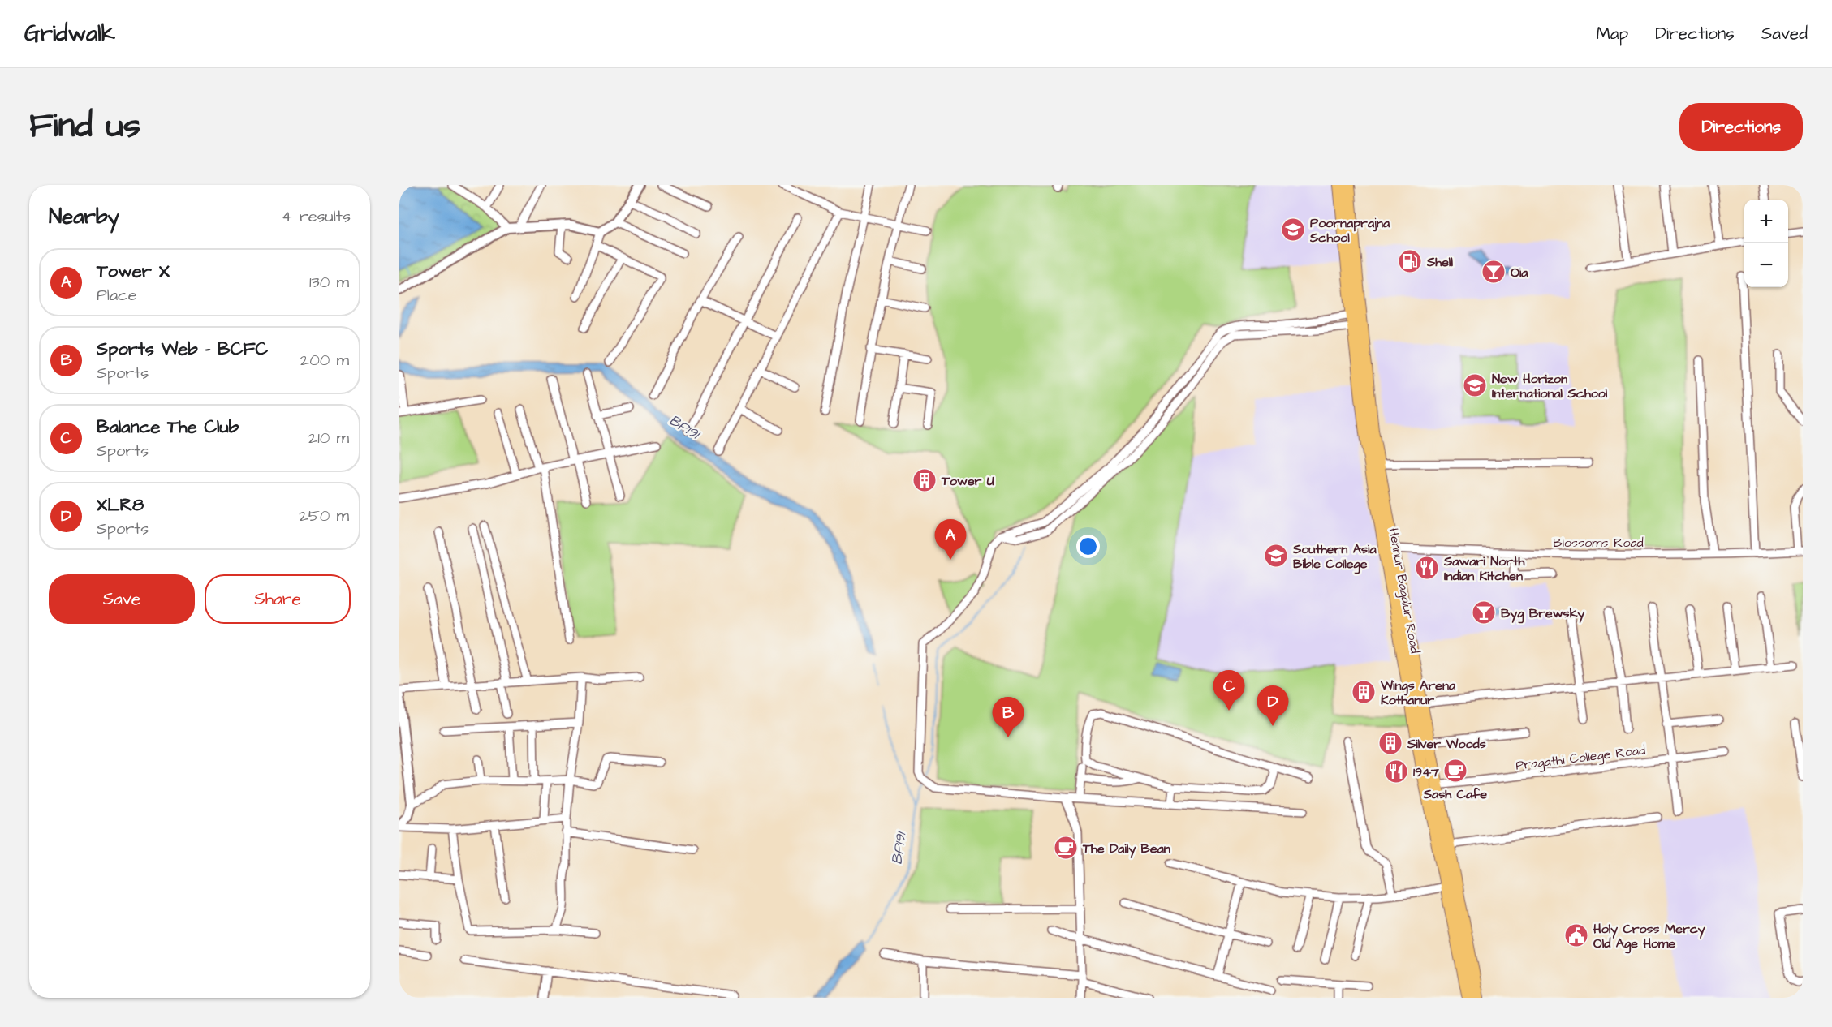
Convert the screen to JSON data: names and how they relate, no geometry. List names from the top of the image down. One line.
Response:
{"streets":{"main road":["Hennur Bagalur Road"],"street":["Blossoms Road","Pragathi College Road"]},"crossings":[["Blossoms Road","Hennur Bagalur Road"],["Hennur Bagalur Road","Pragathi College Road"]],"water":["BP191"],"places":{"school or university":["Poornaprajna School","New Horizon International School","Southern Asia Bible College"],"fuel station":["Shell"],"bar":["Oia","Byg Brewsky"],"building":["Tower U","Wings Arena Kothanur","Silver Woods"],"restaurant":["Sawari North Indian Kitchen","1947"],"cafe":["Sash Cafe","The Daily Bean"],"public building":["Holy Cross Mercy Old Age Home"]},"page":{"header":"Gridwalk","nav":["Map","Directions","Saved"],"title":"Find us","buttons":["Directions",["Save","Share"]],"heading":["Nearby","4 results"],"map_buttons":["+","−"],"list":[{"mark":"A","name":"Tower X","note":"Place","value":"130 m"},{"mark":"B","name":"Sports Web - BCFC","note":"Sports","value":"200 m"},{"mark":"C","name":"Balance The Club","note":"Sports","value":"210 m"},{"mark":"D","name":"XLR8","note":"Sports","value":"250 m"}],"pins":["A","C","D","B"]}}
